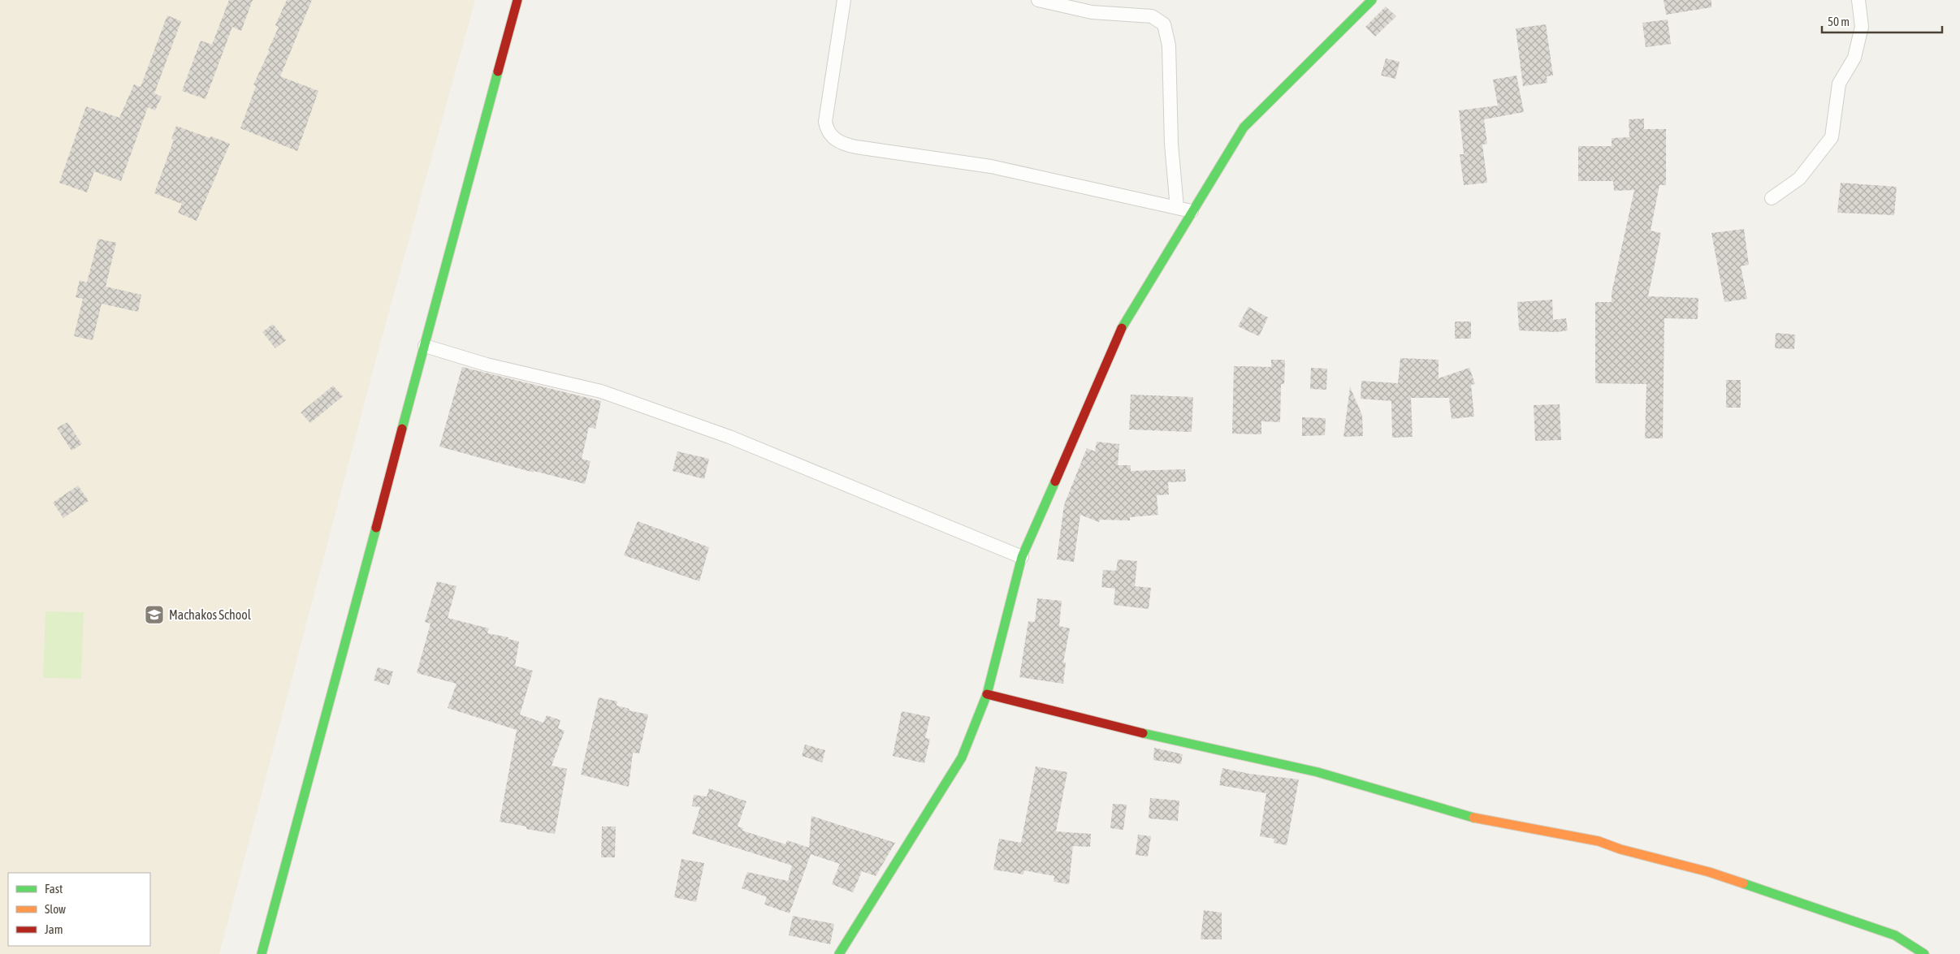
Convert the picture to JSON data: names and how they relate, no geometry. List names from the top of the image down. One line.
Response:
{"places":{"school or university":["Machakos School"]},"legend":["Fast","Slow","Jam"],"scale_bar":"50 m"}
